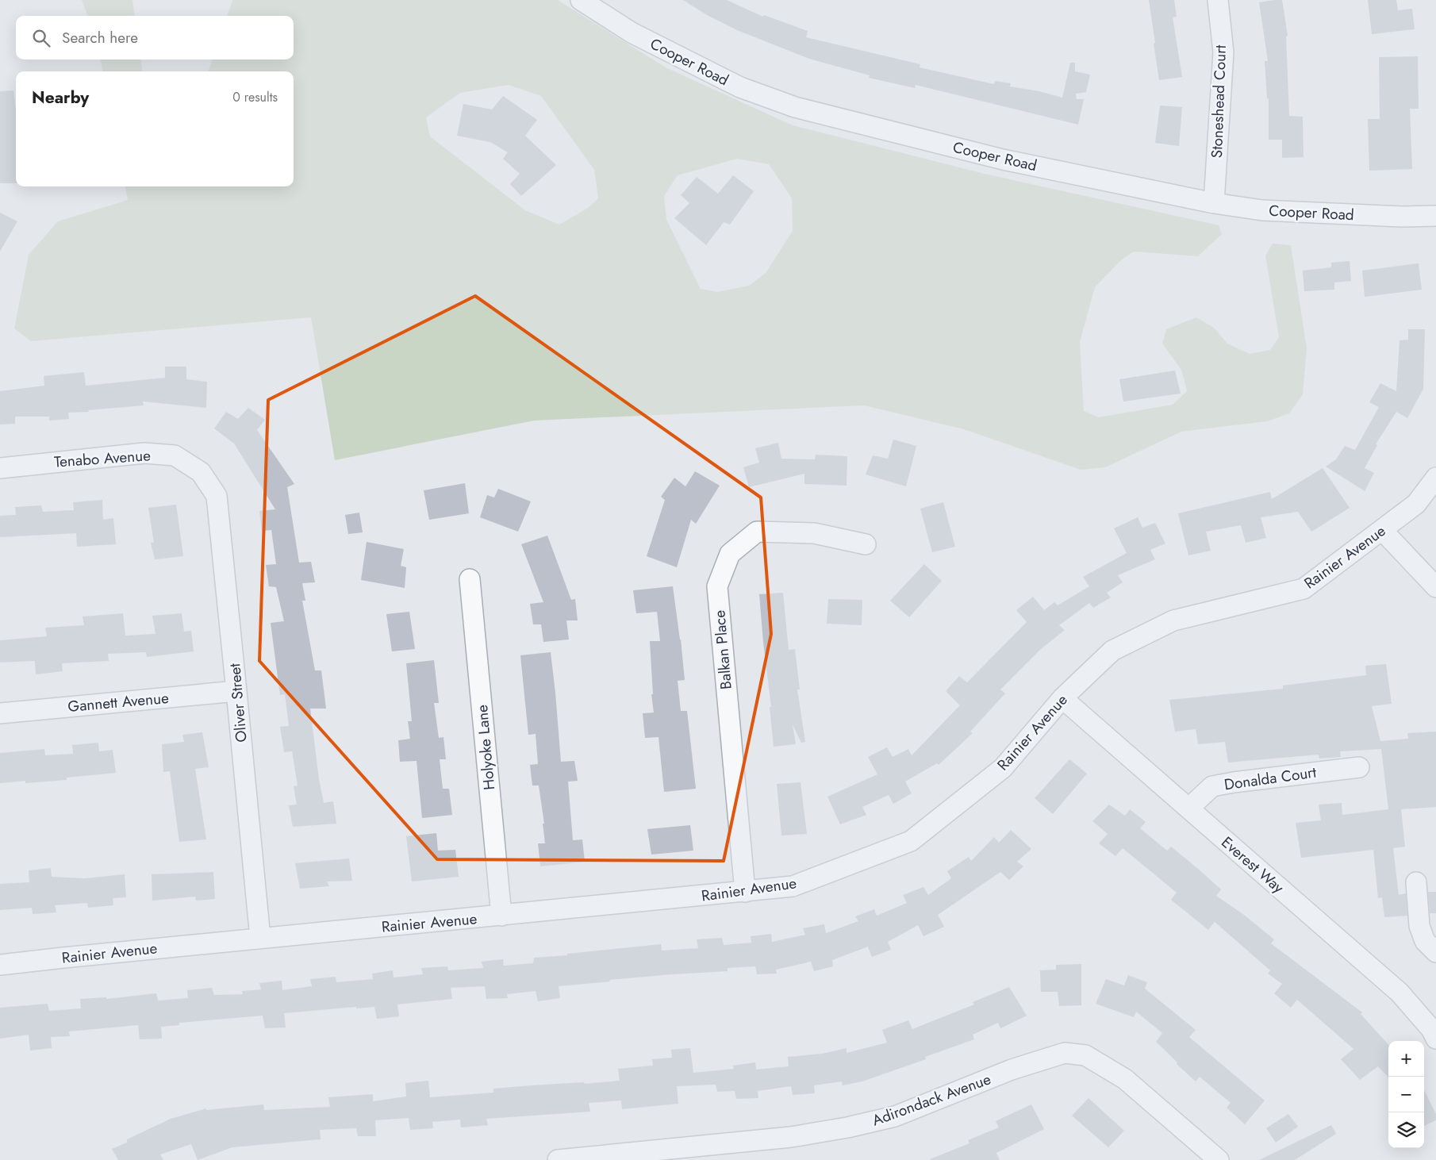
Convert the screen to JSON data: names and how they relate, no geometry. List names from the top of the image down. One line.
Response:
{"streets":{"street":["Cooper Road","Stoneshead Court","Tenabo Avenue","Rainier Avenue","Balkan Place","Gannett Avenue","Oliver Street","Holyoke Lane","Donalda Court","Everest Way","Adirondack Avenue"]},"crossings":[["Cooper Road","Stoneshead Court"],["Tenabo Avenue","Oliver Street"],["Rainier Avenue","Balkan Place"],["Rainier Avenue","Oliver Street"],["Rainier Avenue","Holyoke Lane"],["Rainier Avenue","Everest Way"],["Gannett Avenue","Oliver Street"],["Donalda Court","Everest Way"]],"page":{"search":"Search here","heading":["Nearby","0 results"],"map_buttons":["+","−"]}}
